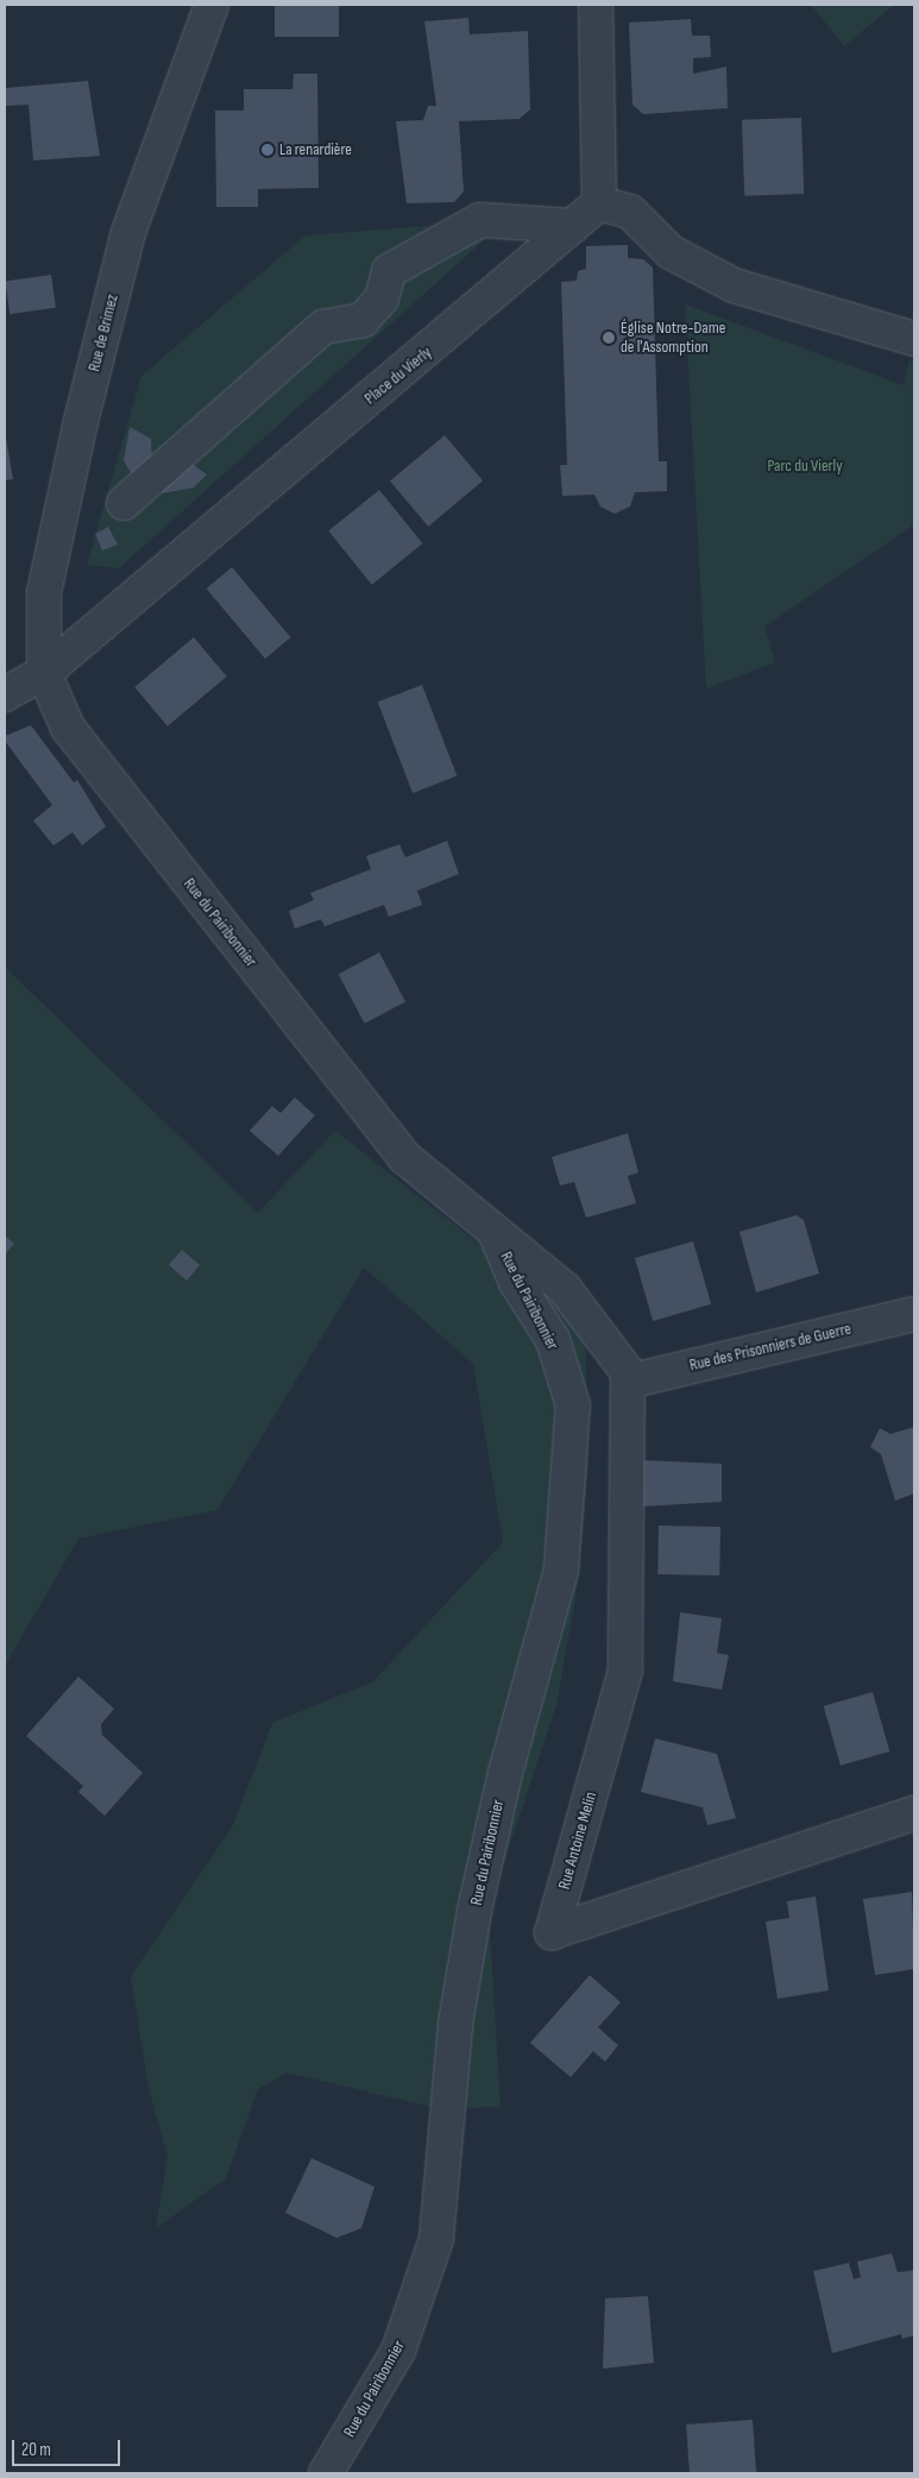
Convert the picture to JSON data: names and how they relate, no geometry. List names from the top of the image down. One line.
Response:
{"streets":{"street":["Rue de Brimez","Place du Vierly","Rue du Pairibonnier","Rue des Prisonniers de Guerre","Rue Antoine Melin"]},"crossings":[["Rue de Brimez","Place du Vierly"],["Rue de Brimez","Rue du Pairibonnier"],["Place du Vierly","Rue du Pairibonnier"],["Rue du Pairibonnier","Rue des Prisonniers de Guerre"],["Rue du Pairibonnier","Rue Antoine Melin"],["Rue des Prisonniers de Guerre","Rue Antoine Melin"]],"parks":["Parc du Vierly"],"places":["La renardière","Église Notre-Dame de l'Assomption"],"scale_bar":"20 m"}
